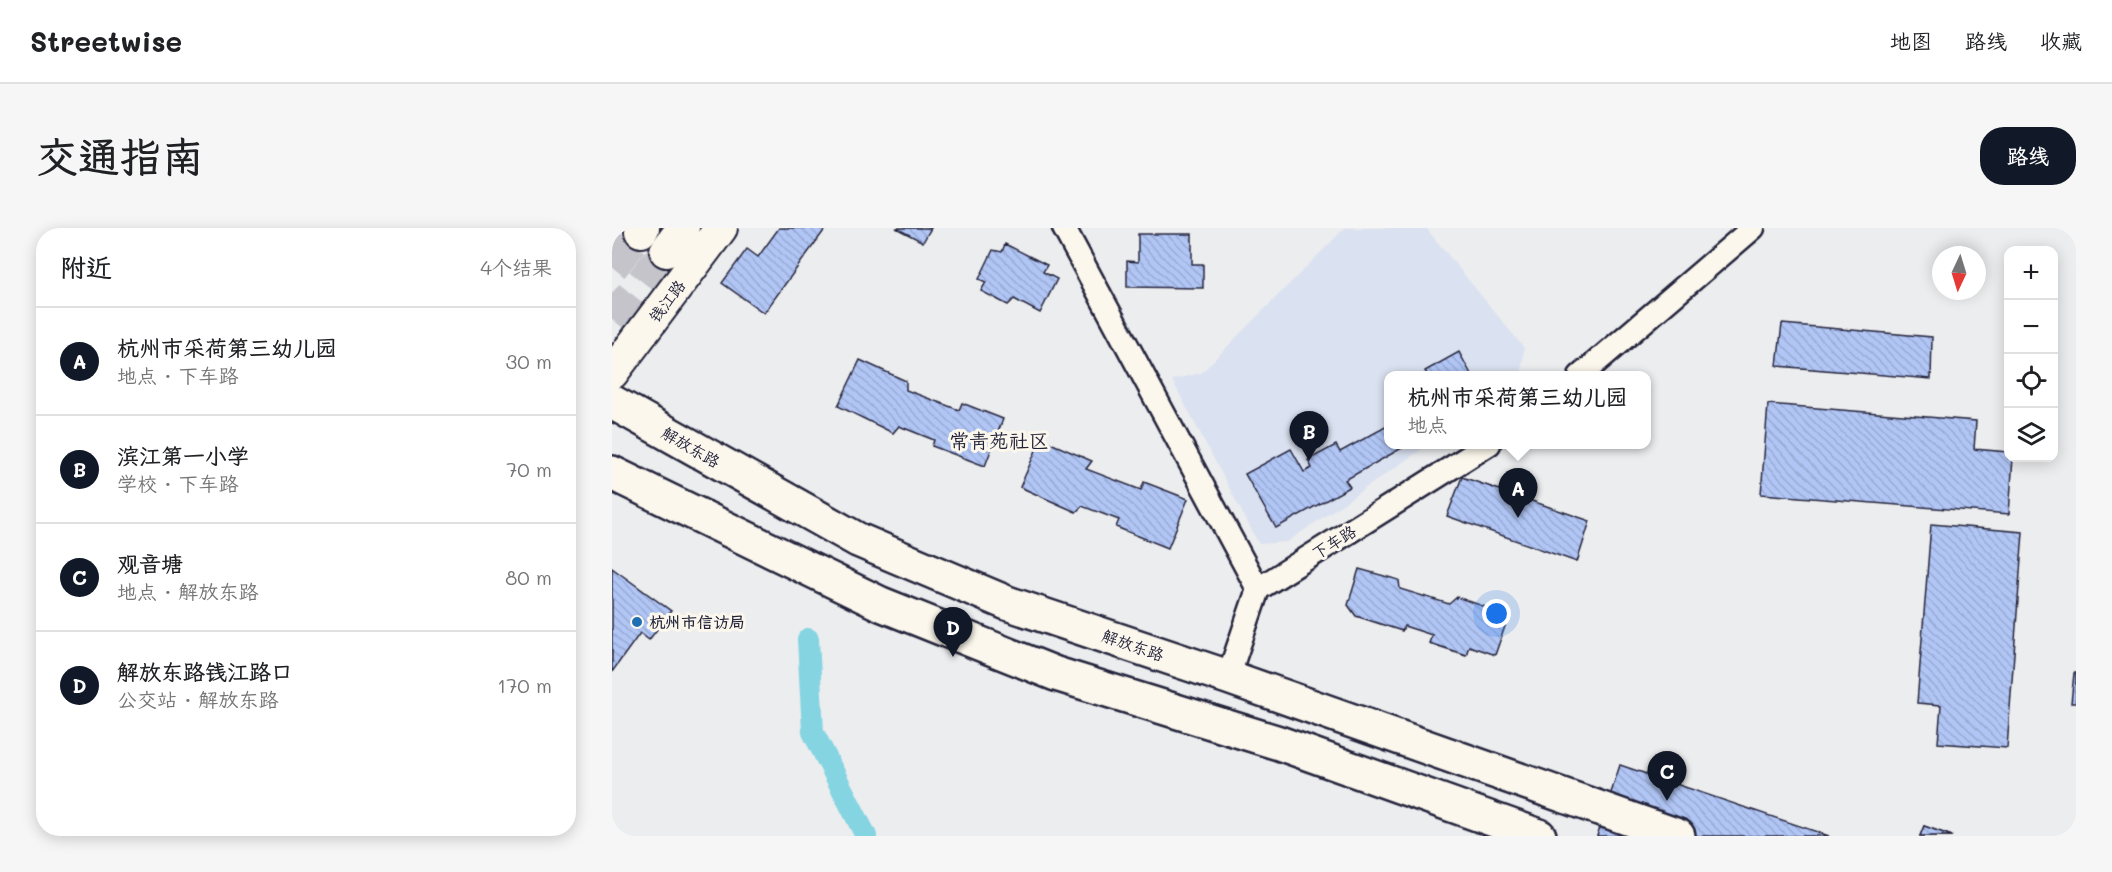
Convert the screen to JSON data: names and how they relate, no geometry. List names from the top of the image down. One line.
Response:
{"streets":{"main road":["钱江路","解放东路"],"street":["下车路"]},"districts":["常青苑社区"],"places":["杭州市信访局"],"north":"bottom","page":{"header":"Streetwise","nav":["地图","路线","收藏"],"buttons":"路线","title":"交通指南","heading":["附近","4个结果"],"map_buttons":["+","−"],"list":[{"mark":"A","name":"杭州市采荷第三幼儿园","note":"地点 · 下车路","value":"30 m"},{"mark":"B","name":"滨江第一小学","note":"学校 · 下车路","value":"70 m"},{"mark":"C","name":"观音塘","note":"地点 · 解放东路","value":"80 m"},{"mark":"D","name":"解放东路钱江路口","note":"公交站 · 解放东路","value":"170 m"}],"popup":["杭州市采荷第三幼儿园","地点"],"pins":["B","A","D","C"]}}
